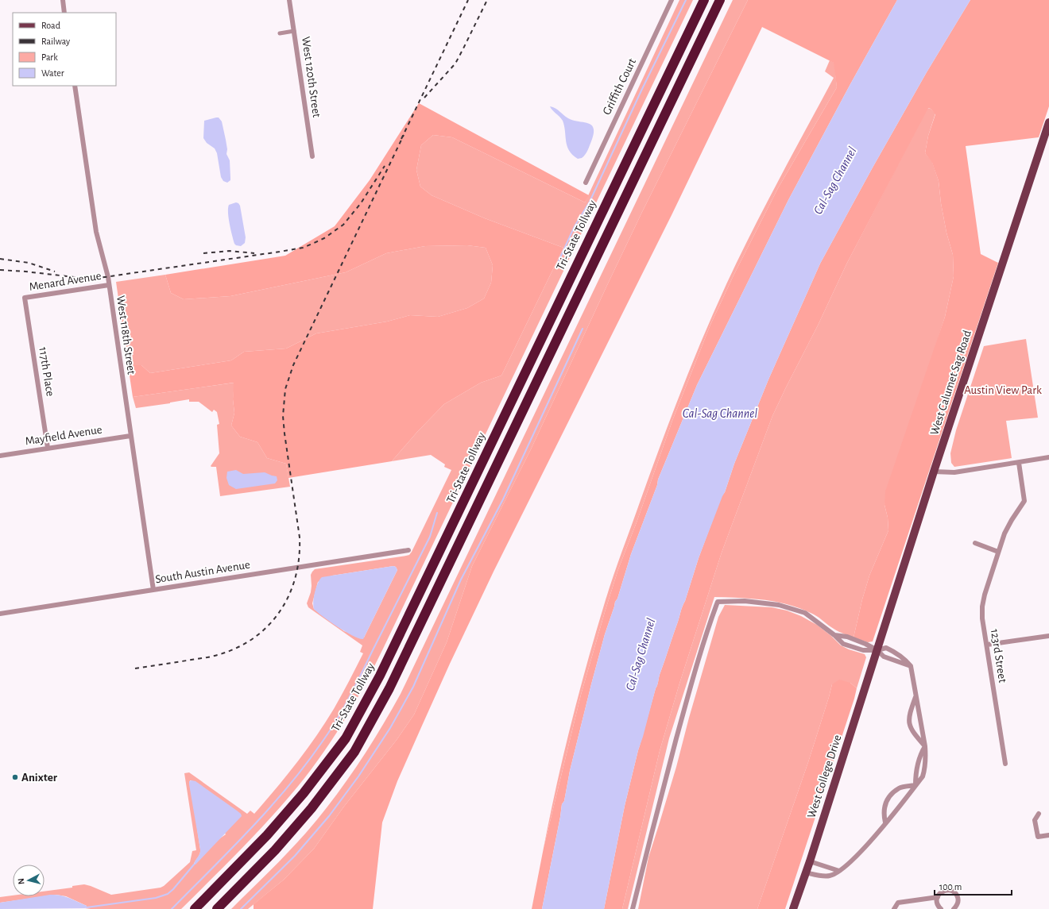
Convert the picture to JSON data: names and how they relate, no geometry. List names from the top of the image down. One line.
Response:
{"streets":{"highway":["Tri-State Tollway"],"main road":["West Calumet Sag Road","West College Drive"],"street":["West 120th Street","Griffith Court","Menard Avenue","West 118th Street","117th Place","Mayfield Avenue","South Austin Avenue","123rd Street"]},"crossings":[["Menard Avenue","West 118th Street"],["Menard Avenue","117th Place"],["West 118th Street","Mayfield Avenue"],["West 118th Street","South Austin Avenue"],["117th Place","Mayfield Avenue"],["West Calumet Sag Road","West College Drive"]],"water":["Cal-Sag Channel"],"parks":["Austin View Park"],"places":["Anixter"],"legend":["Road","Railway","Park","Water"],"scale_bar":"100 m","north":"left"}
